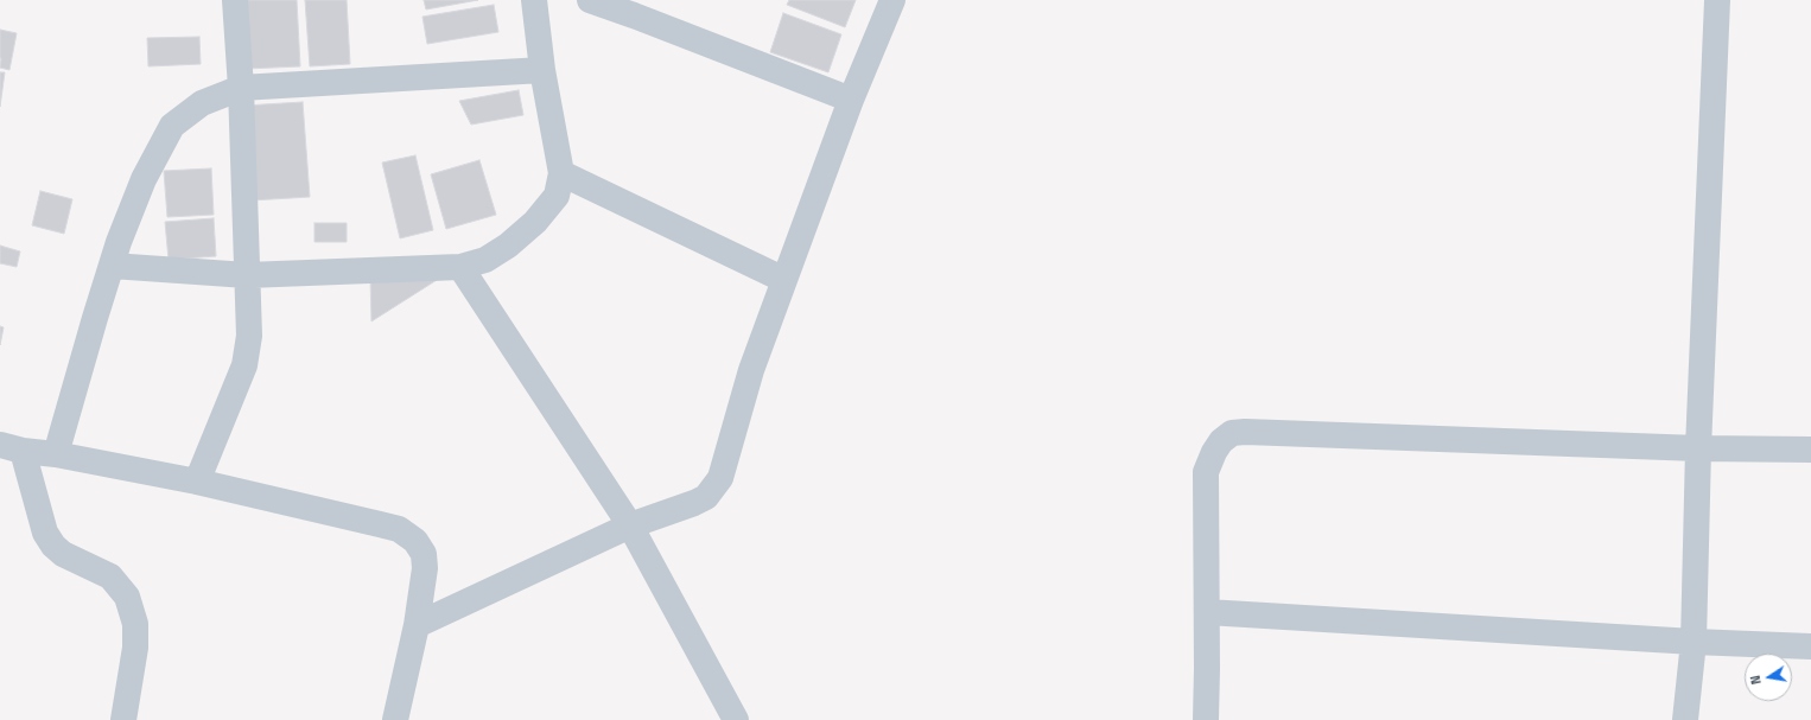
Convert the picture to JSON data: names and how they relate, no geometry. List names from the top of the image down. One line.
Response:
{"north":"left"}
